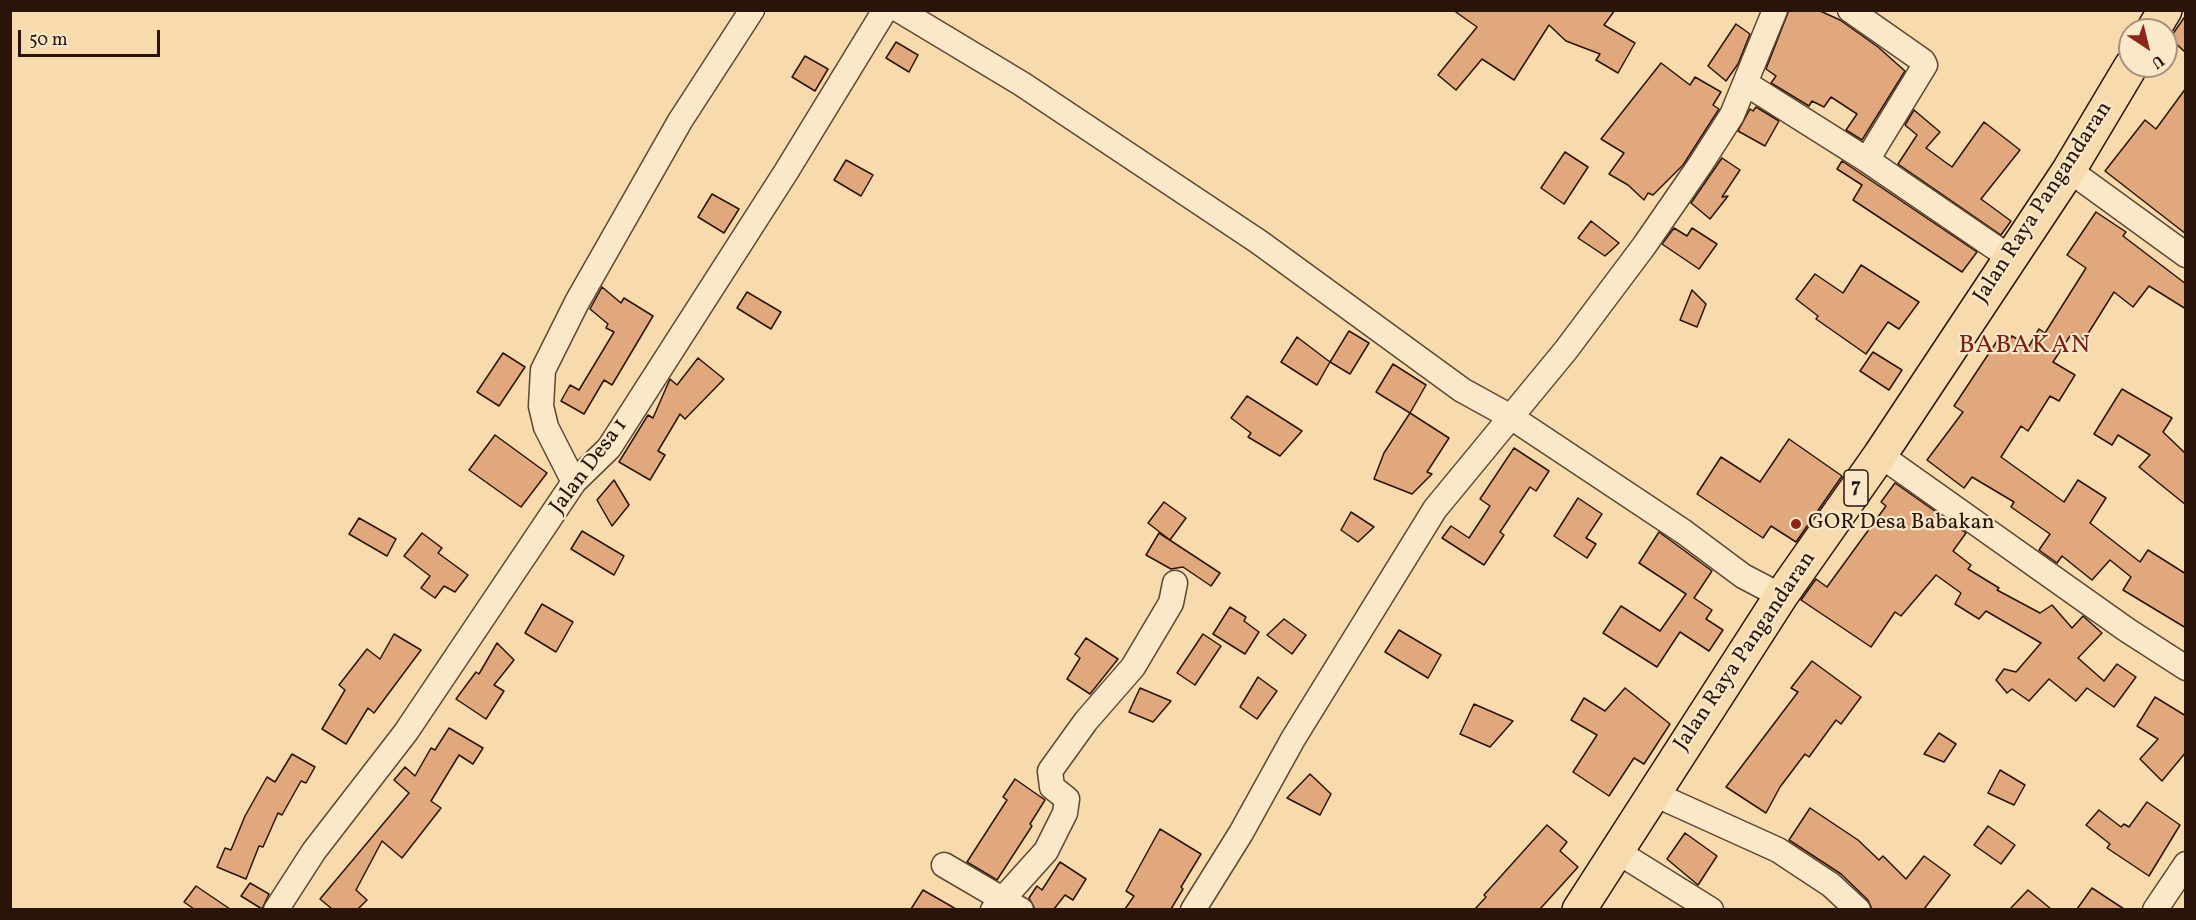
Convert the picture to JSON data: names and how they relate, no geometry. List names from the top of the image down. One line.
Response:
{"streets":{"highway":["Jalan Raya Pangandaran","7"],"street":["Jalan Desa 1"]},"districts":["BABAKAN"],"places":["GOR Desa Babakan"],"scale_bar":"50 m","north":"bottom right"}
